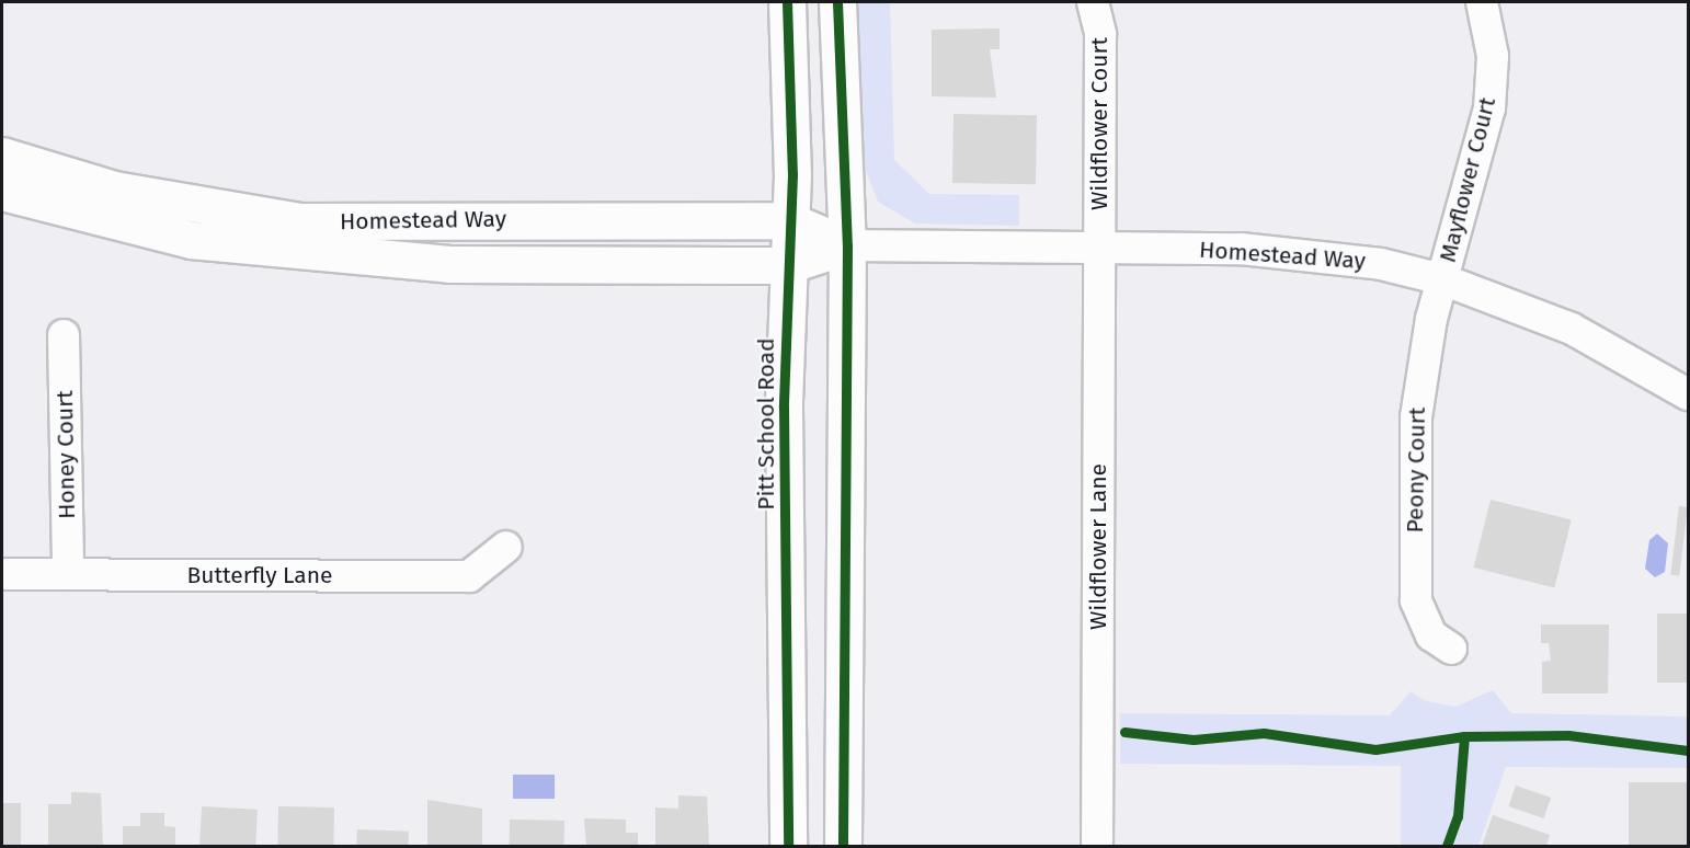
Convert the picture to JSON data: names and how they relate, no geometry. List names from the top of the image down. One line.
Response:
{"streets":{"street":["Wildflower Court","Mayflower Court","Homestead Way","Pitt School Road","Honey Court","Peony Court","Wildflower Lane","Butterfly Lane"]},"crossings":[["Wildflower Court","Homestead Way"],["Wildflower Court","Wildflower Lane"],["Mayflower Court","Homestead Way"],["Mayflower Court","Peony Court"],["Homestead Way","Pitt School Road"],["Homestead Way","Peony Court"],["Homestead Way","Wildflower Lane"],["Honey Court","Butterfly Lane"]]}
